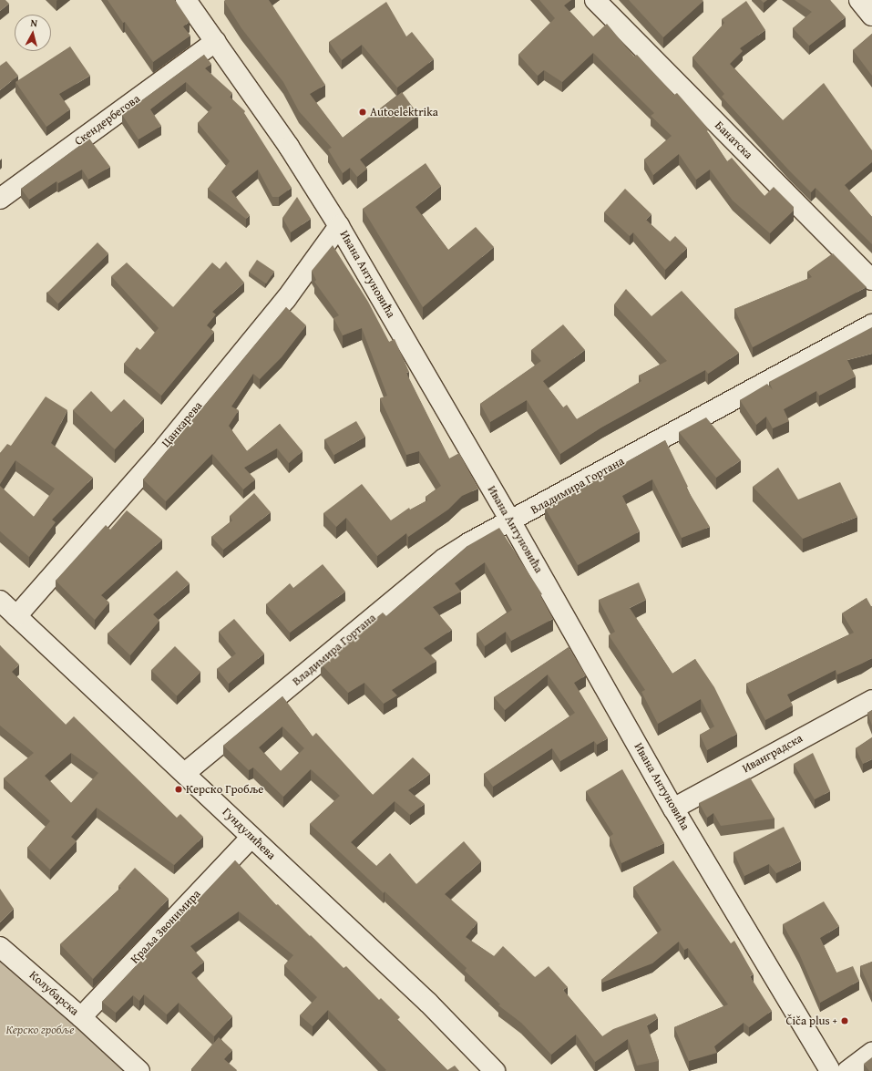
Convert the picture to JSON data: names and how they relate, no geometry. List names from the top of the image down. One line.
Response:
{"streets":{"street":["Скендербегова","Банатска","Ивана Антуновића","Цанкарева","Владимира Гортана","Иванградска","Гундулићева","Краља Звонимира","Колубарска"]},"crossings":[["Скендербегова","Ивана Антуновића"],["Ивана Антуновића","Цанкарева"],["Ивана Антуновића","Владимира Гортана"],["Ивана Антуновића","Иванградска"],["Цанкарева","Гундулићева"],["Владимира Гортана","Гундулићева"],["Гундулићева","Краља Звонимира"],["Краља Звонимира","Колубарска"]],"parks":["Керско гробље"],"places":["Autoelektrika","Керско Гробље","Čiča plus +"],"north":"top"}
